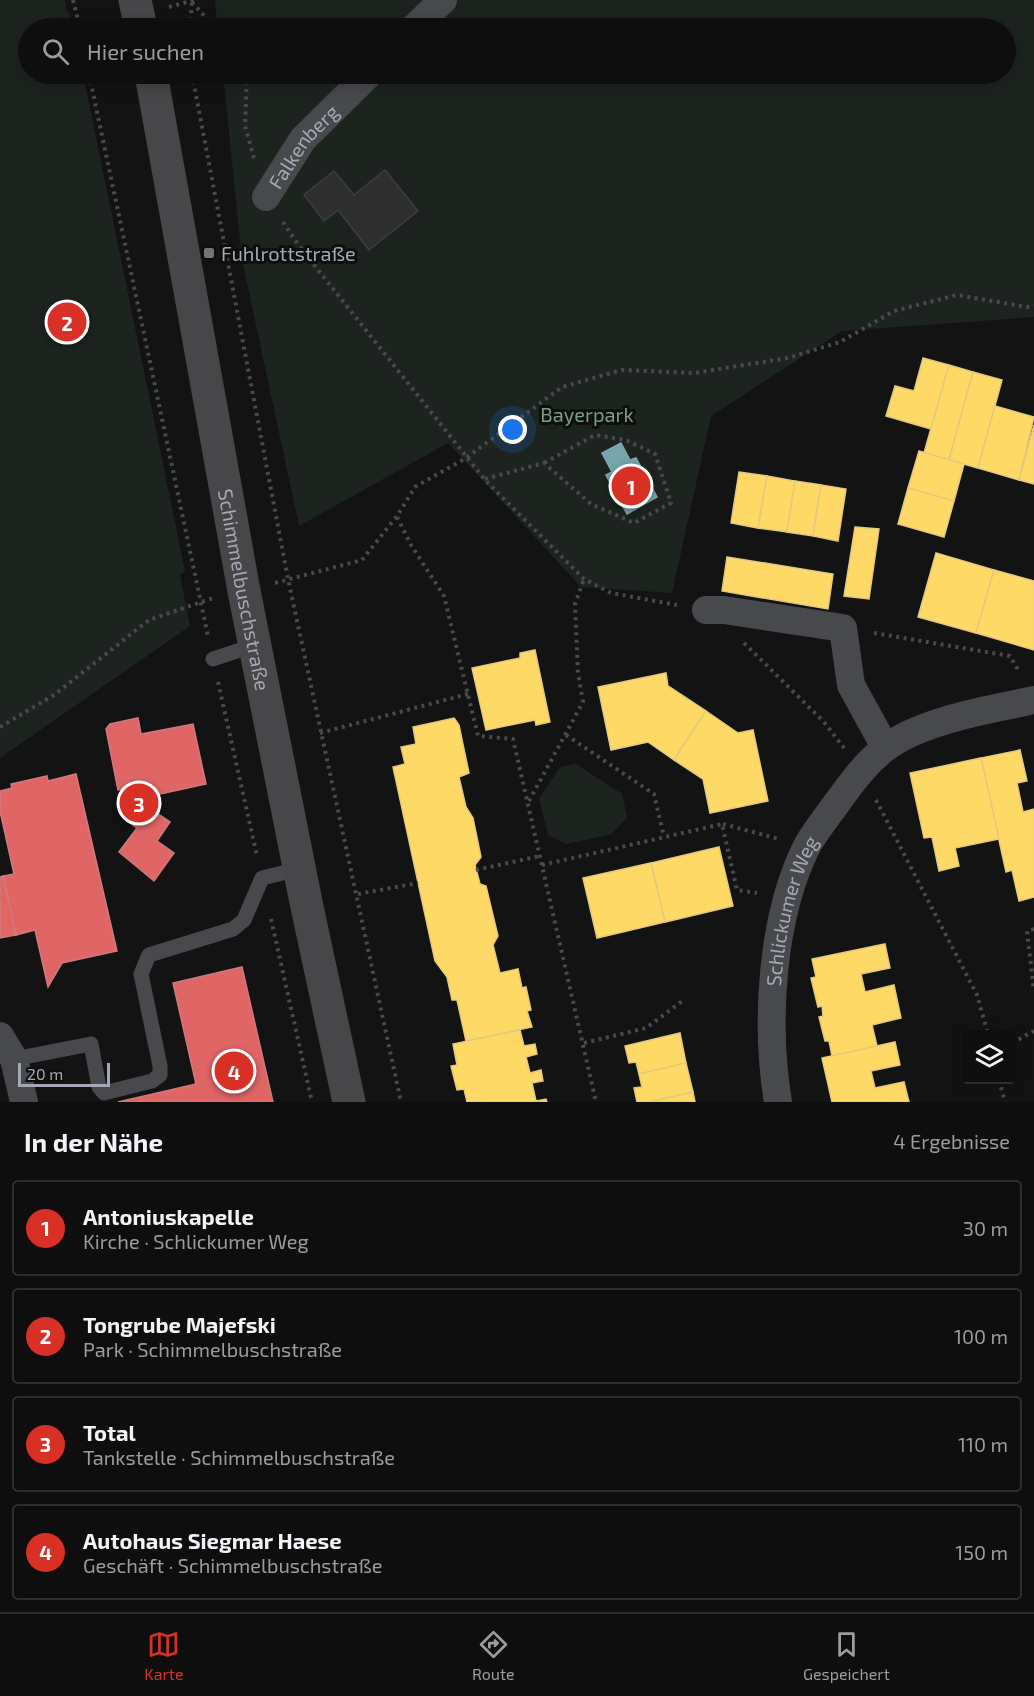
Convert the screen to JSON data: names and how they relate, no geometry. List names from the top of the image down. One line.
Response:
{"streets":{"main road":["Schimmelbuschstraße"],"street":["Falkenberg","Schlickumer Weg"]},"parks":["Bayerpark"],"places":{"transit":["Fuhlrottstraße"]},"scale_bar":"20 m","page":{"search":"Hier suchen","pins":["2","1","3","4"],"scale":"20 m","heading":["In der Nähe","4 Ergebnisse"],"list":[{"mark":"1","name":"Antoniuskapelle","note":"Kirche · Schlickumer Weg","value":"30 m"},{"mark":"2","name":"Tongrube Majefski","note":"Park · Schimmelbuschstraße","value":"100 m"},{"mark":"3","name":"Total","note":"Tankstelle · Schimmelbuschstraße","value":"110 m"},{"mark":"4","name":"Autohaus Siegmar Haese","note":"Geschäft · Schimmelbuschstraße","value":"150 m"}],"nav":["Karte","Route","Gespeichert"]}}
